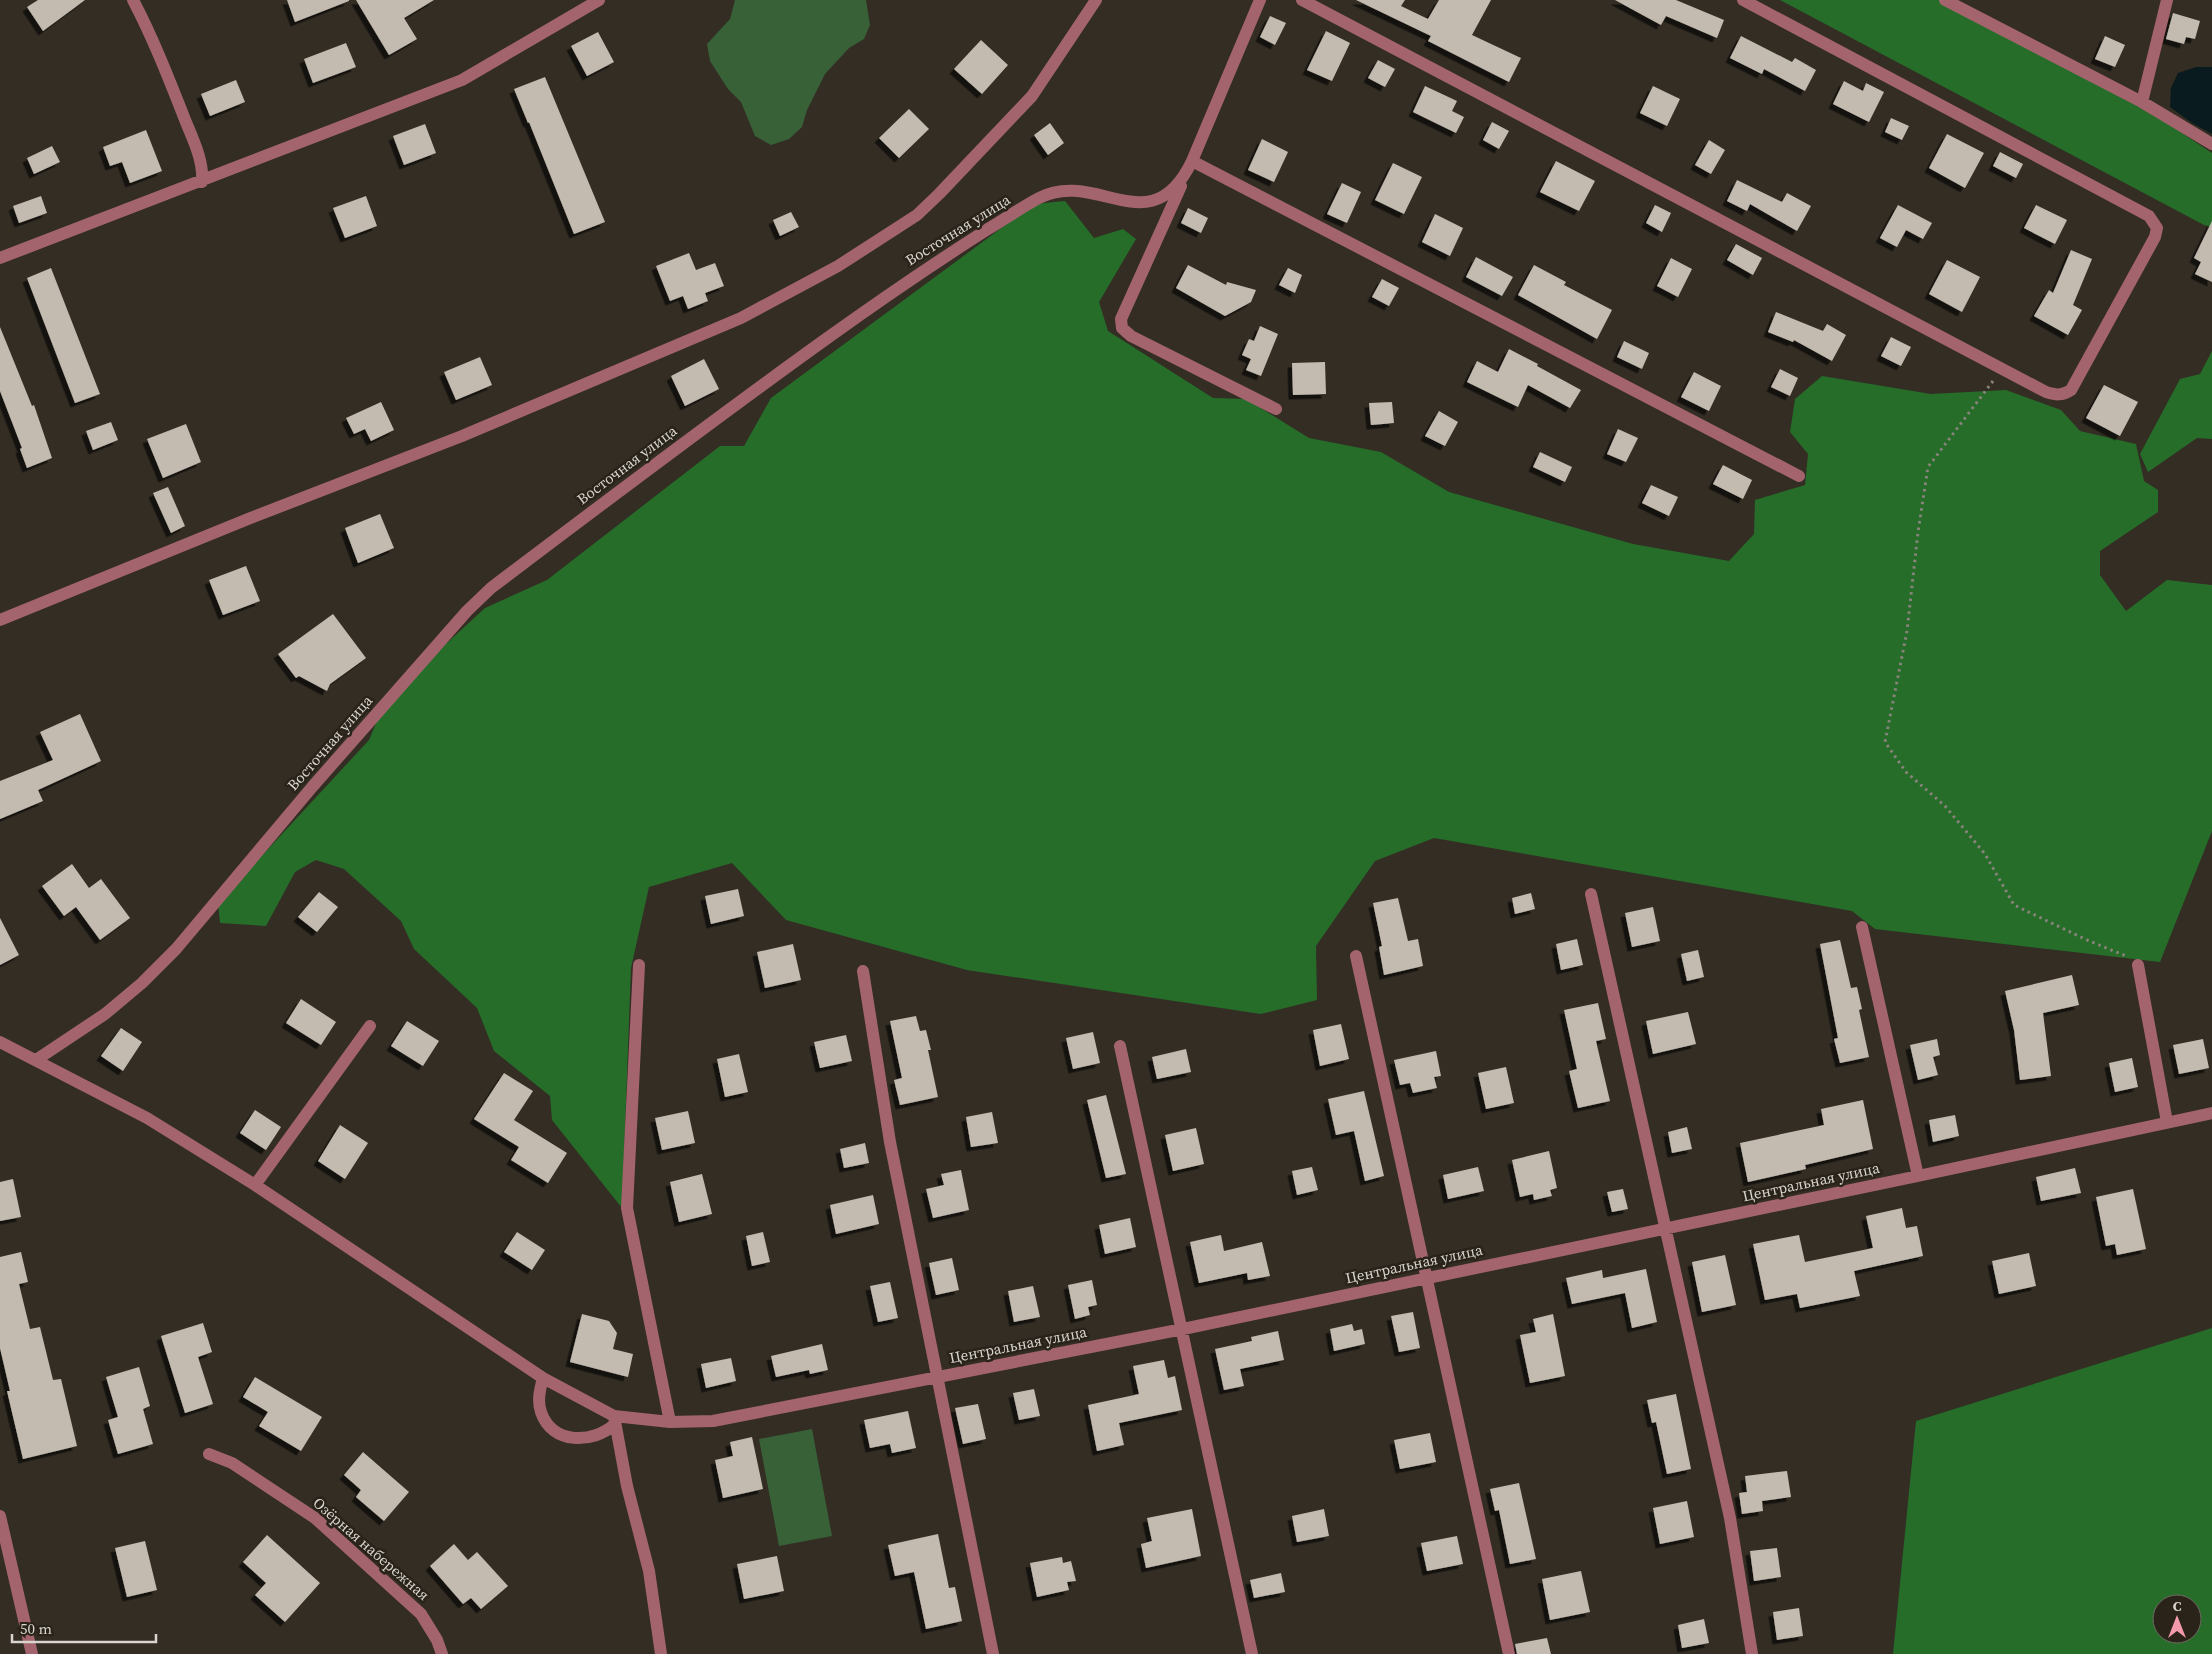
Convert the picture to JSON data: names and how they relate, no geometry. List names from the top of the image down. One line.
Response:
{"streets":{"street":["Восточная улица","Центральная улица","Озёрная набережная"]},"scale_bar":"50 m","north":"top"}
